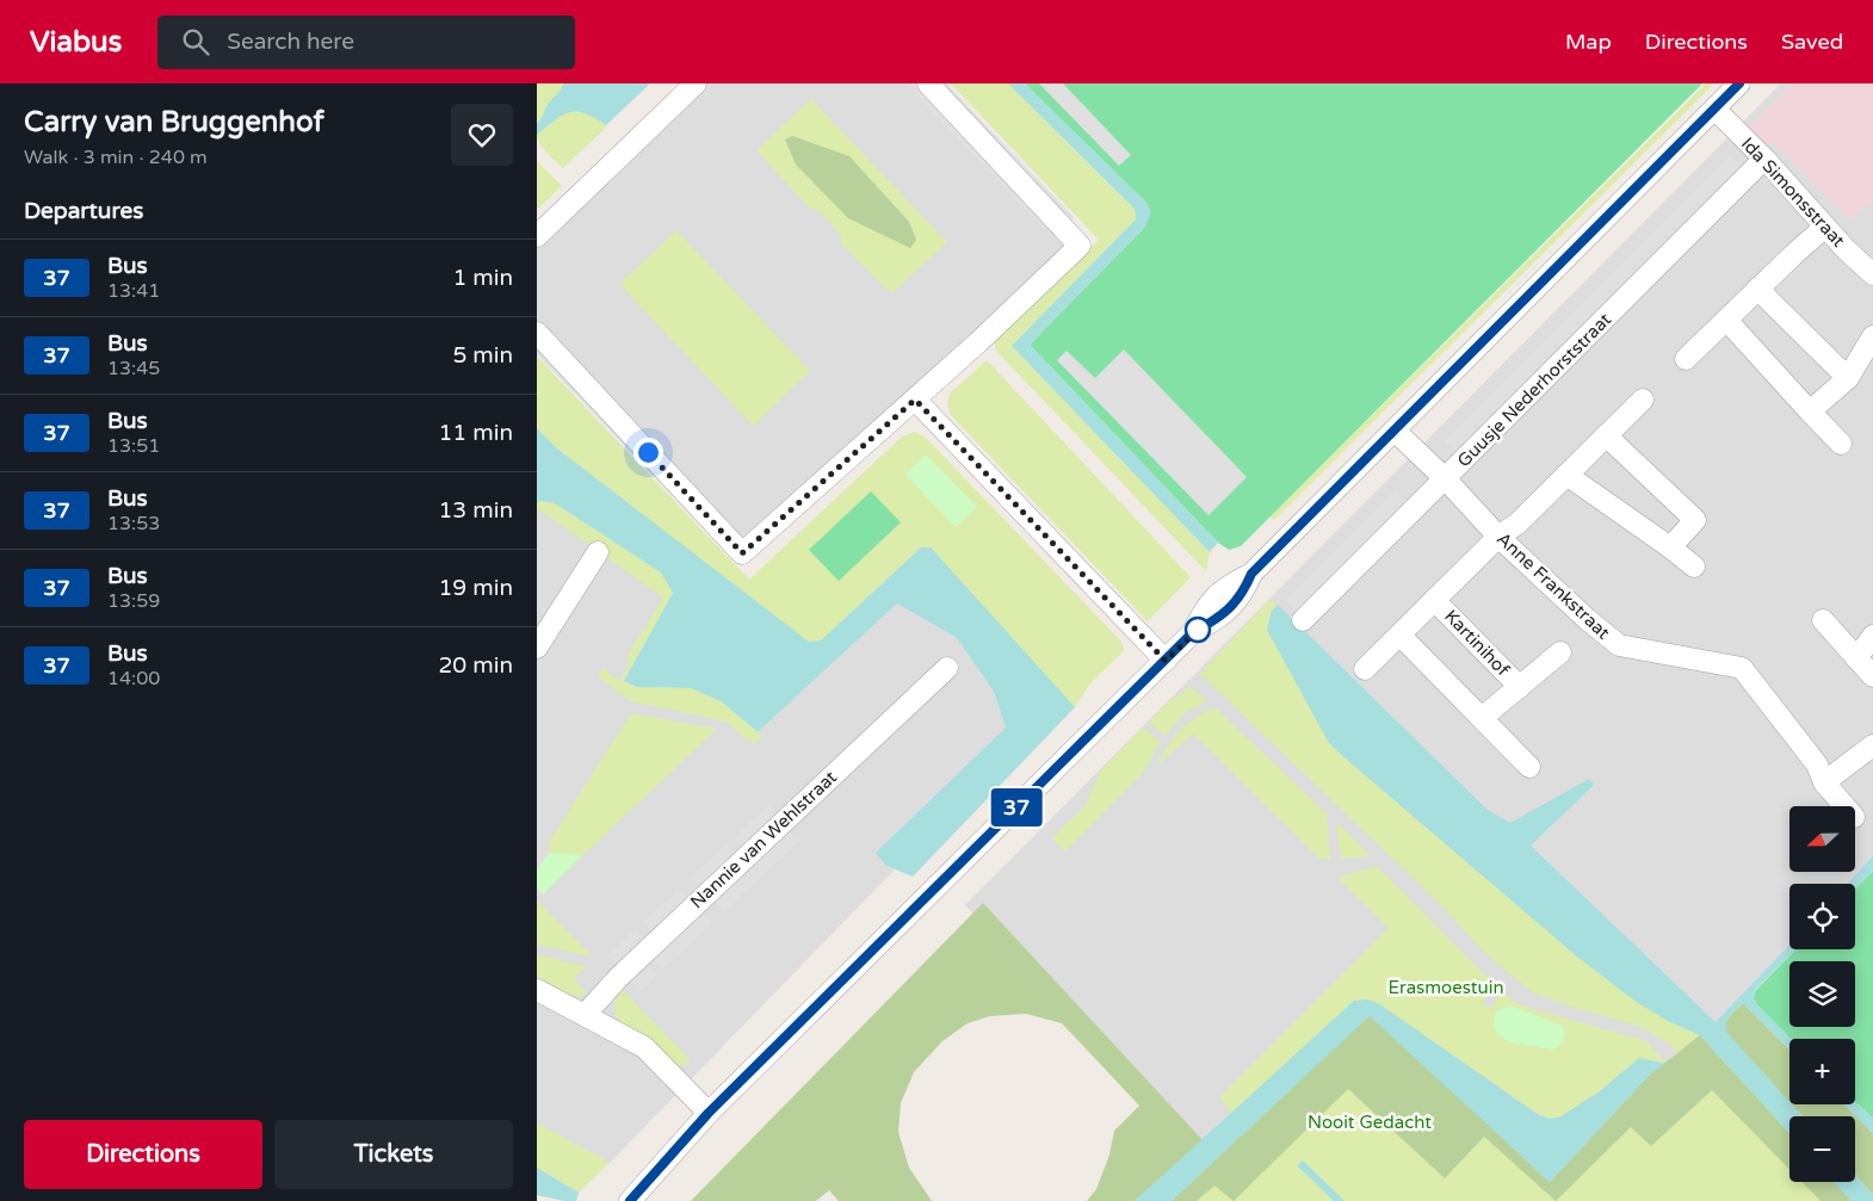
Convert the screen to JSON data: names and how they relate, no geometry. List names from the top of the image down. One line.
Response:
{"streets":{"street":["Ida Simonsstraat","Guusje Nederhorststraat","Anne Frankstraat","Kartinihof","Nannie van Wehlstraat"]},"crossings":[["Ida Simonsstraat","Guusje Nederhorststraat"],["Guusje Nederhorststraat","Anne Frankstraat"],["Anne Frankstraat","Kartinihof"]],"parks":["Erasmoestuin","Nooit Gedacht"],"lines":["bus line 37"],"north":"left","page":{"header":"Viabus","search":"Search here","nav":["Map","Directions","Saved"],"heading":[["Carry van Bruggenhof","Walk · 3 min · 240 m"],"Departures"],"on_map":"37","list":[{"mark":"37","name":"Bus","note":"13:41","value":"1 min"},{"mark":"37","name":"Bus","note":"13:45","value":"5 min"},{"mark":"37","name":"Bus","note":"13:51","value":"11 min"},{"mark":"37","name":"Bus","note":"13:53","value":"13 min"},{"mark":"37","name":"Bus","note":"13:59","value":"19 min"},{"mark":"37","name":"Bus","note":"14:00","value":"20 min"}],"map_buttons":["+","−"],"buttons":["Directions","Tickets"]}}
